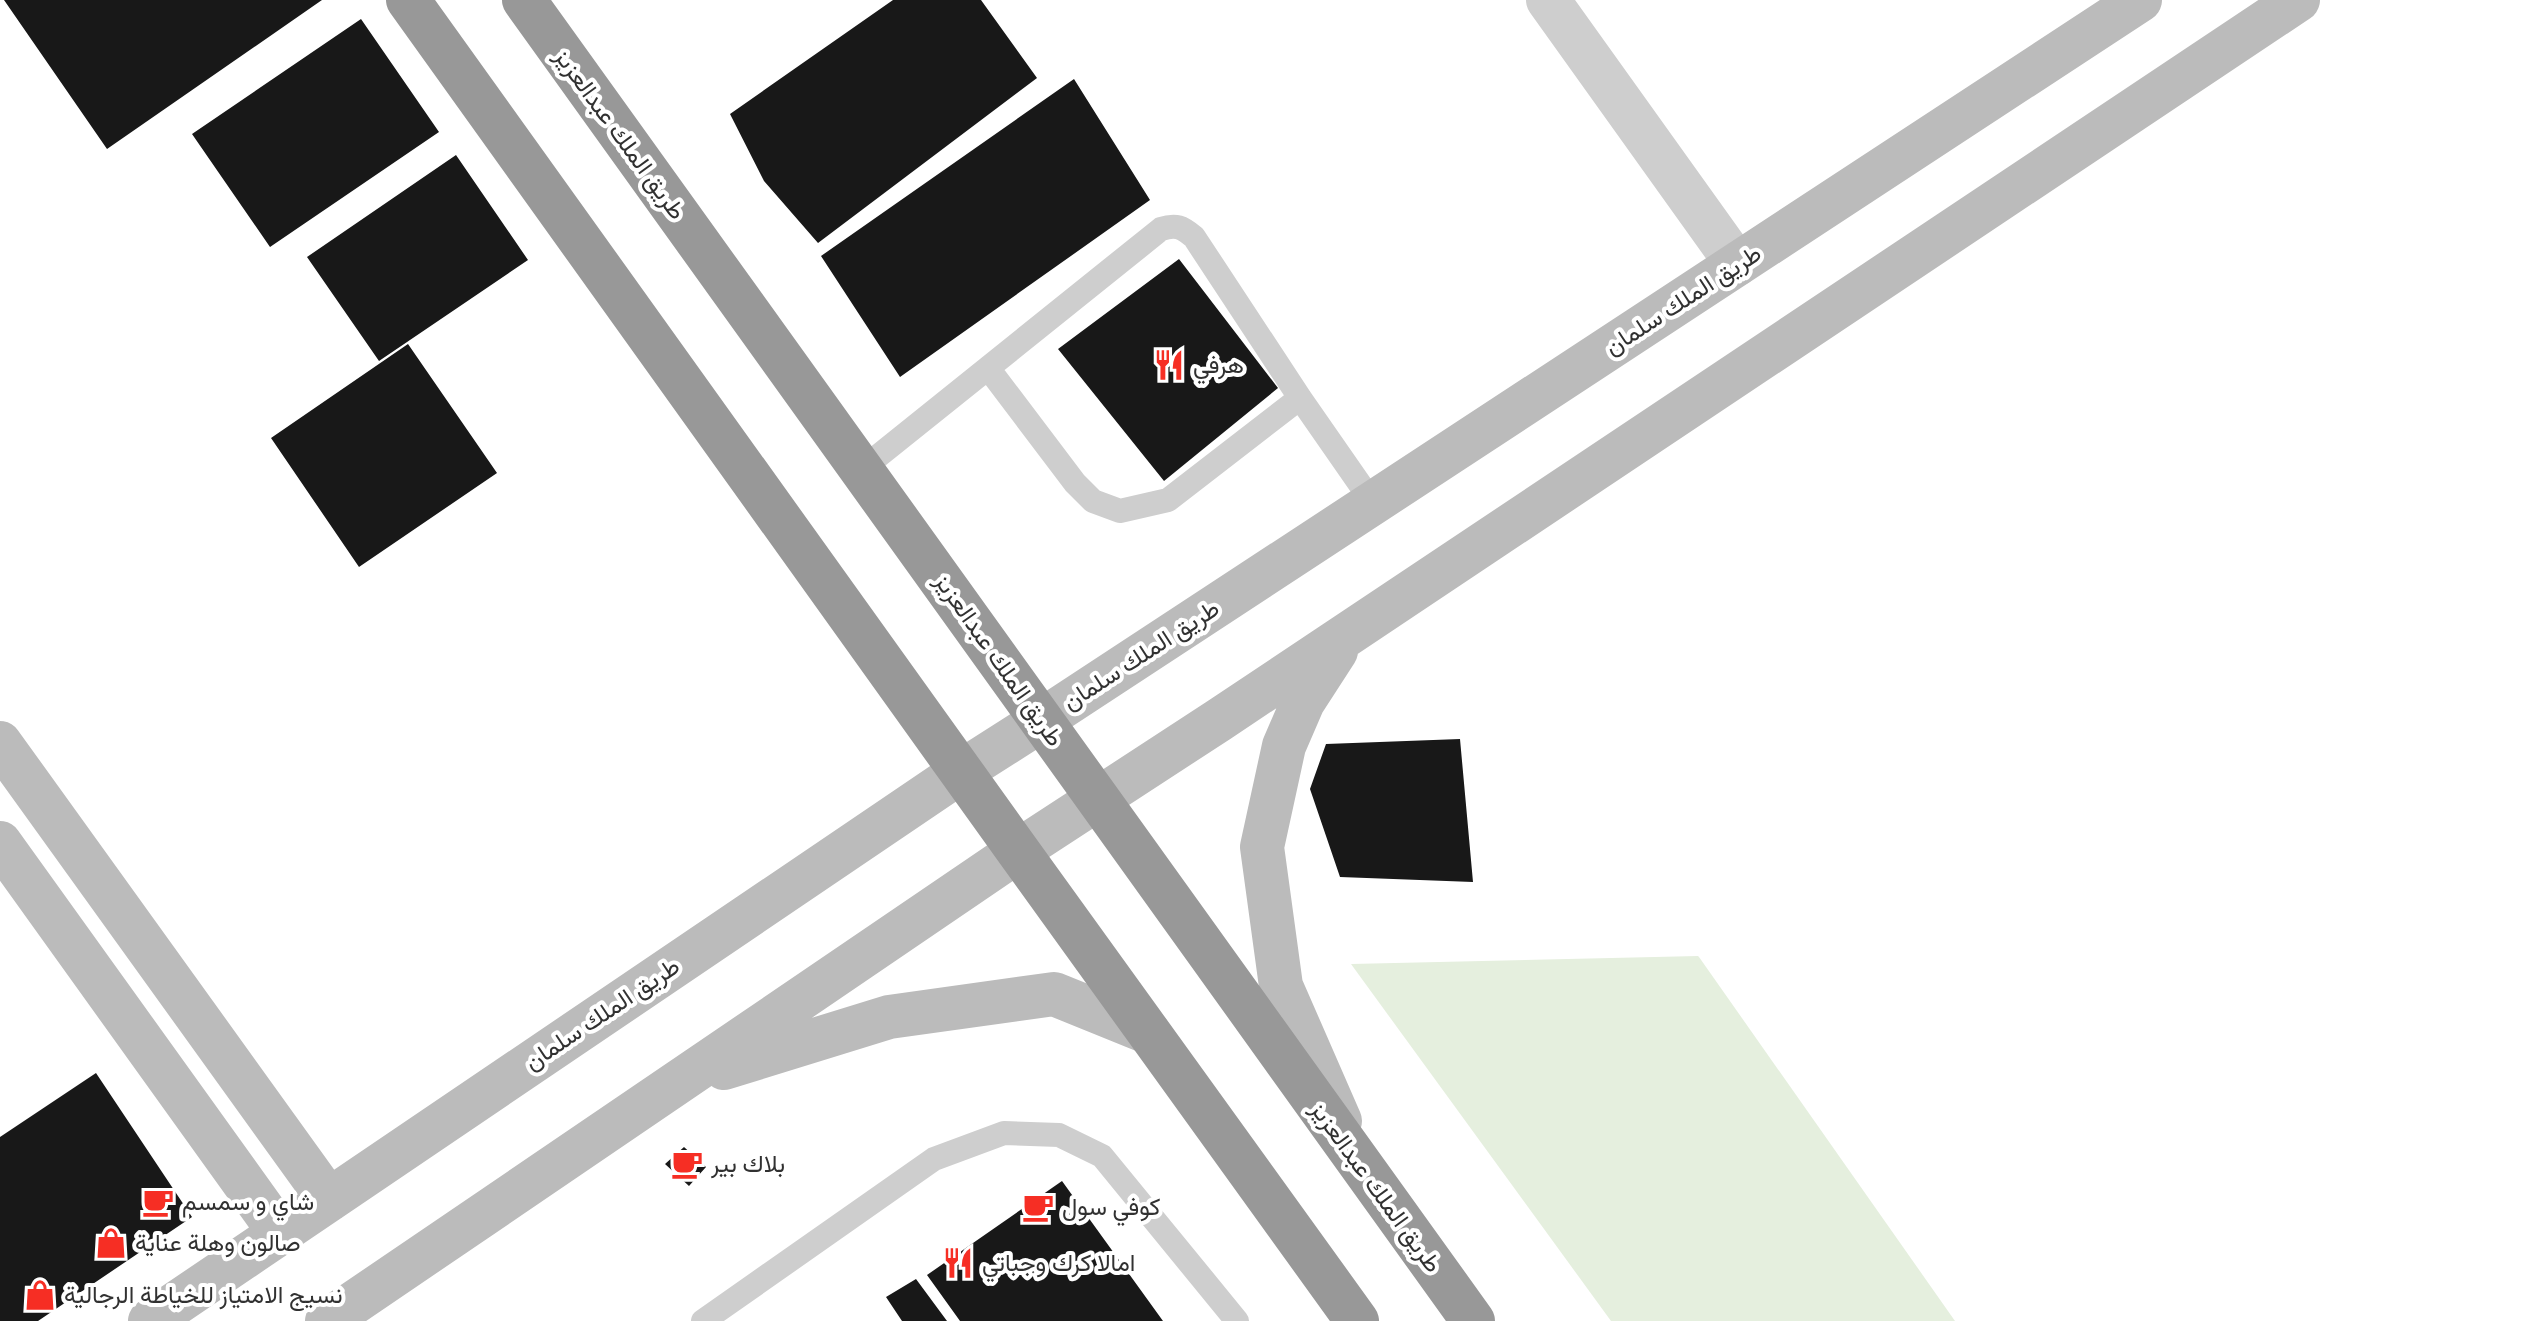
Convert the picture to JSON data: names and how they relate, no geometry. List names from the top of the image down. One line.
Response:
{"streets":{"highway":["طريق الملك عبدالعزيز"],"main road":["طريق الملك سلمان"]},"crossings":[["طريق الملك عبدالعزيز","طريق الملك سلمان"]],"places":{"restaurant":["هرفي","امالا كرك وجباتي"],"cafe":["بلاك بير","شاي و سمسم","كوفي سول"],"shop":["صالون وهلة عناية","نسيج الامتياز للخياطة الرجالية"]}}
